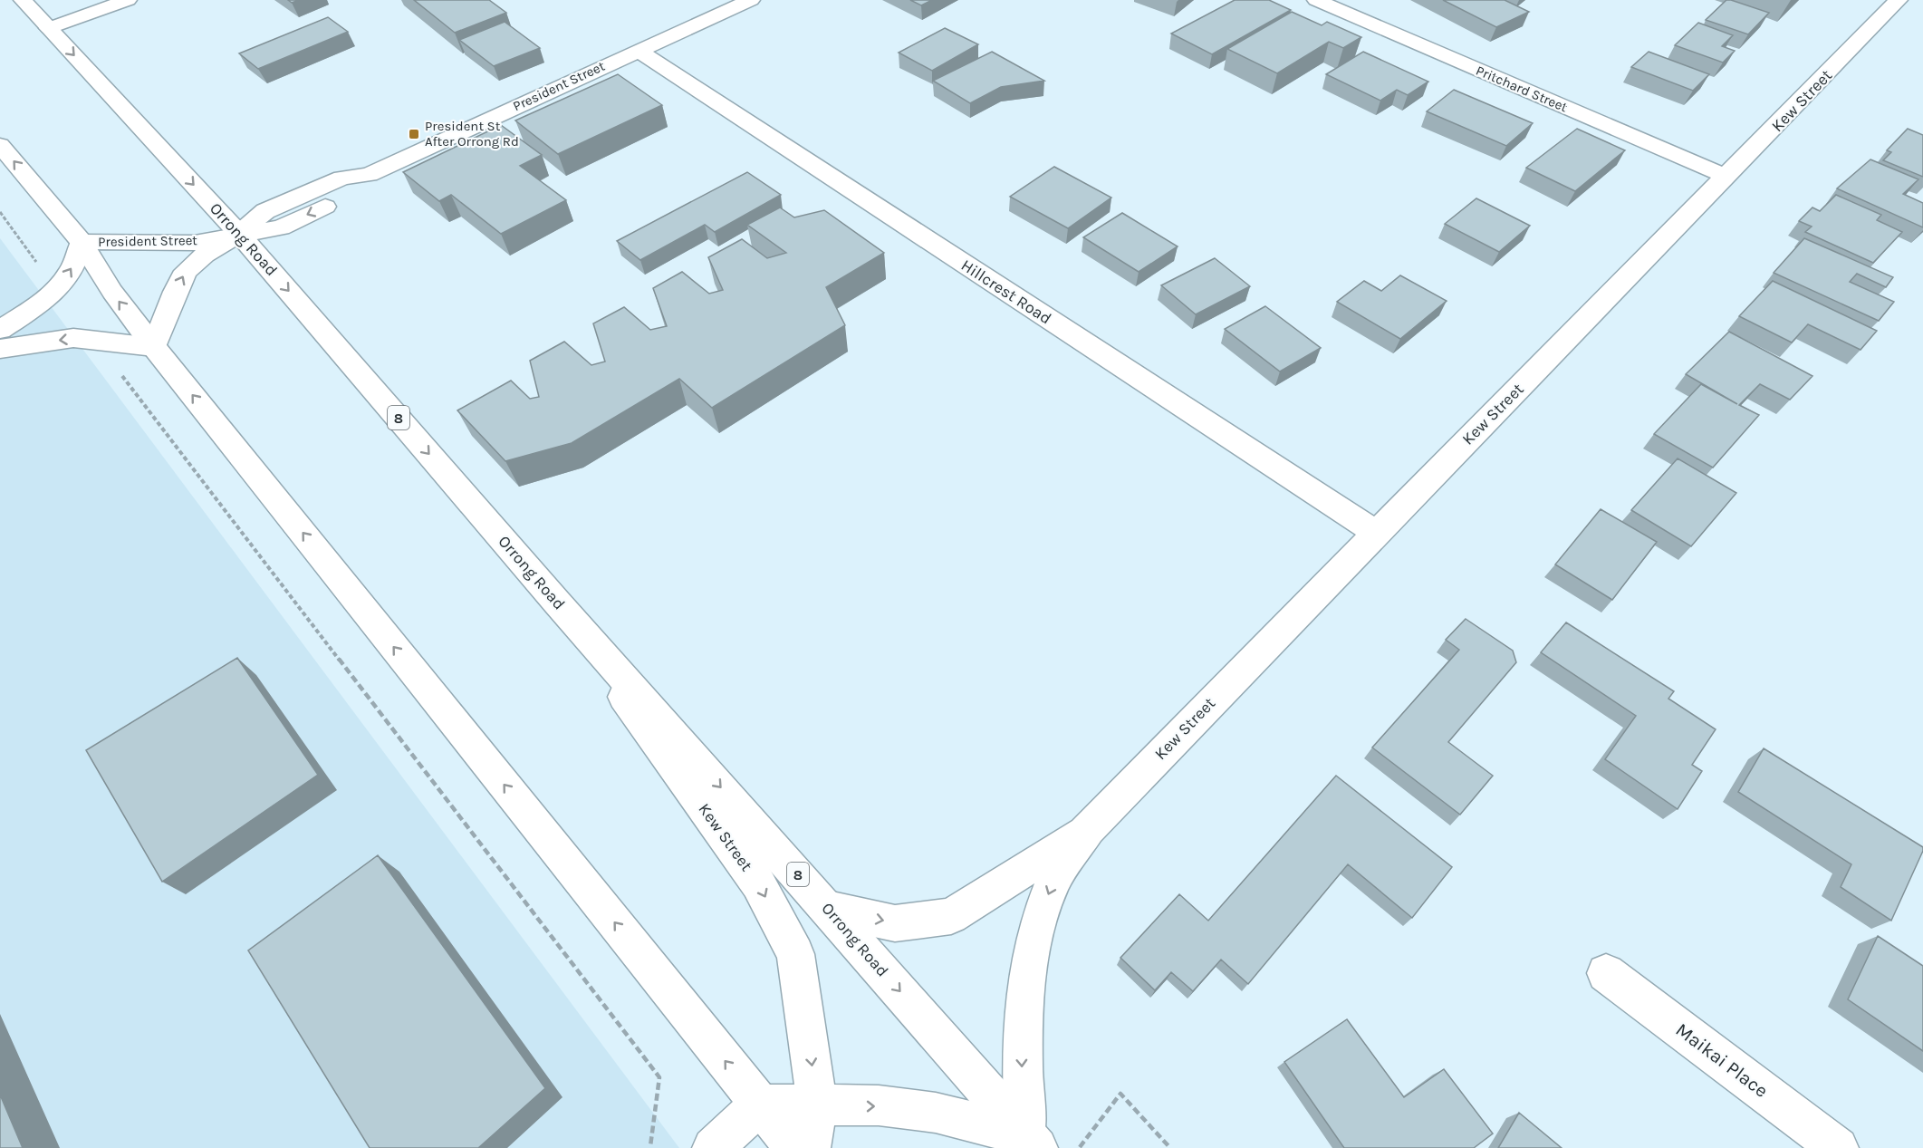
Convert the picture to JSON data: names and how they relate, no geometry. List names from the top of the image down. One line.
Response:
{"streets":{"main road":["President Street","Pritchard Street","Kew Street","Orrong Road","Hillcrest Road","8","Maikai Place"]},"crossings":[["President Street","Orrong Road"],["President Street","Hillcrest Road"],["Pritchard Street","Kew Street"],["Kew Street","Orrong Road"],["Kew Street","Hillcrest Road"]],"places":{"transit":["President St After Orrong Rd"]}}
